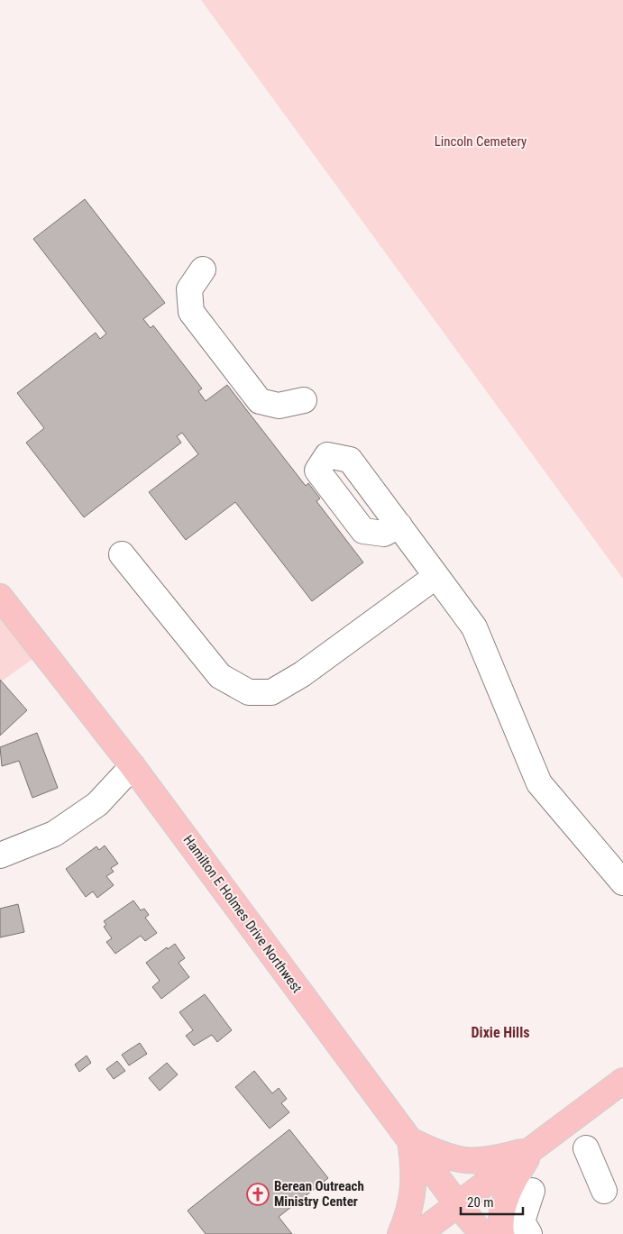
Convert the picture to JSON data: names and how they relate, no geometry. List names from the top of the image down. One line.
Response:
{"streets":{"main road":["Hamilton E Holmes Drive Northwest"]},"districts":["Dixie Hills"],"parks":["Lincoln Cemetery"],"places":{"church":["Berean Outreach Ministry Center"]},"scale_bar":"20 m"}
